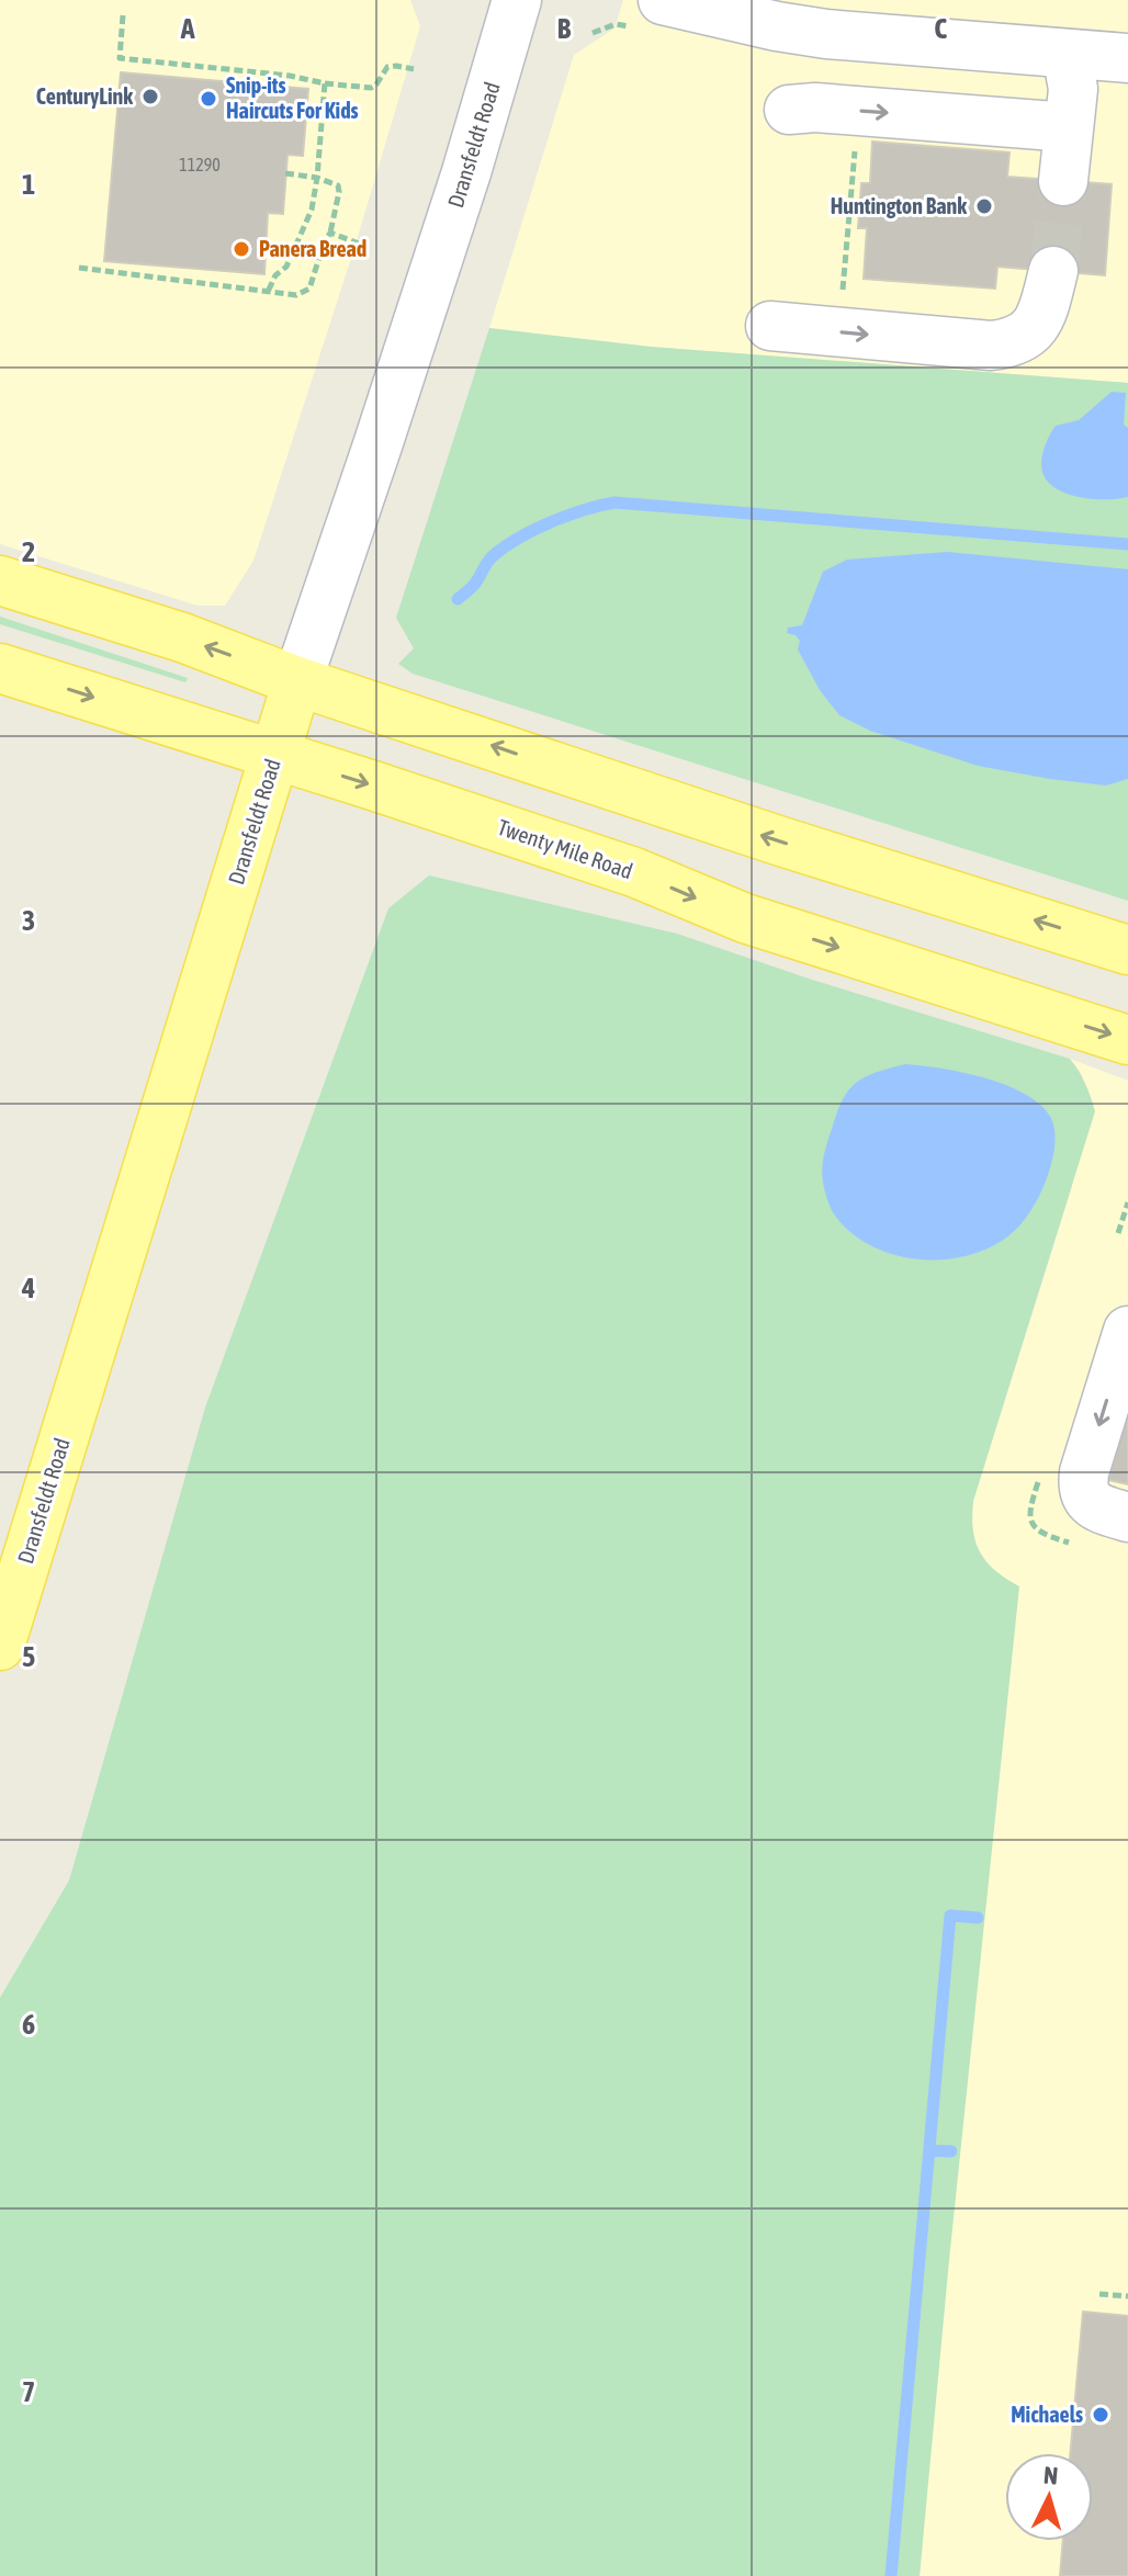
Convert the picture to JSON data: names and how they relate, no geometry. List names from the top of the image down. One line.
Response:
{"streets":{"main road":["Dransfeldt Road","Twenty Mile Road"]},"crossings":[["Dransfeldt Road","Twenty Mile Road"]],"places":["CenturyLink","Snip-its Haircuts For Kids","Huntington Bank","Panera Bread","Michaels"],"house_numbers":["11290"],"north":"top","grid":{"columns":["A","B","C"],"rows":["1","2","3","4","5","6","7"]}}
